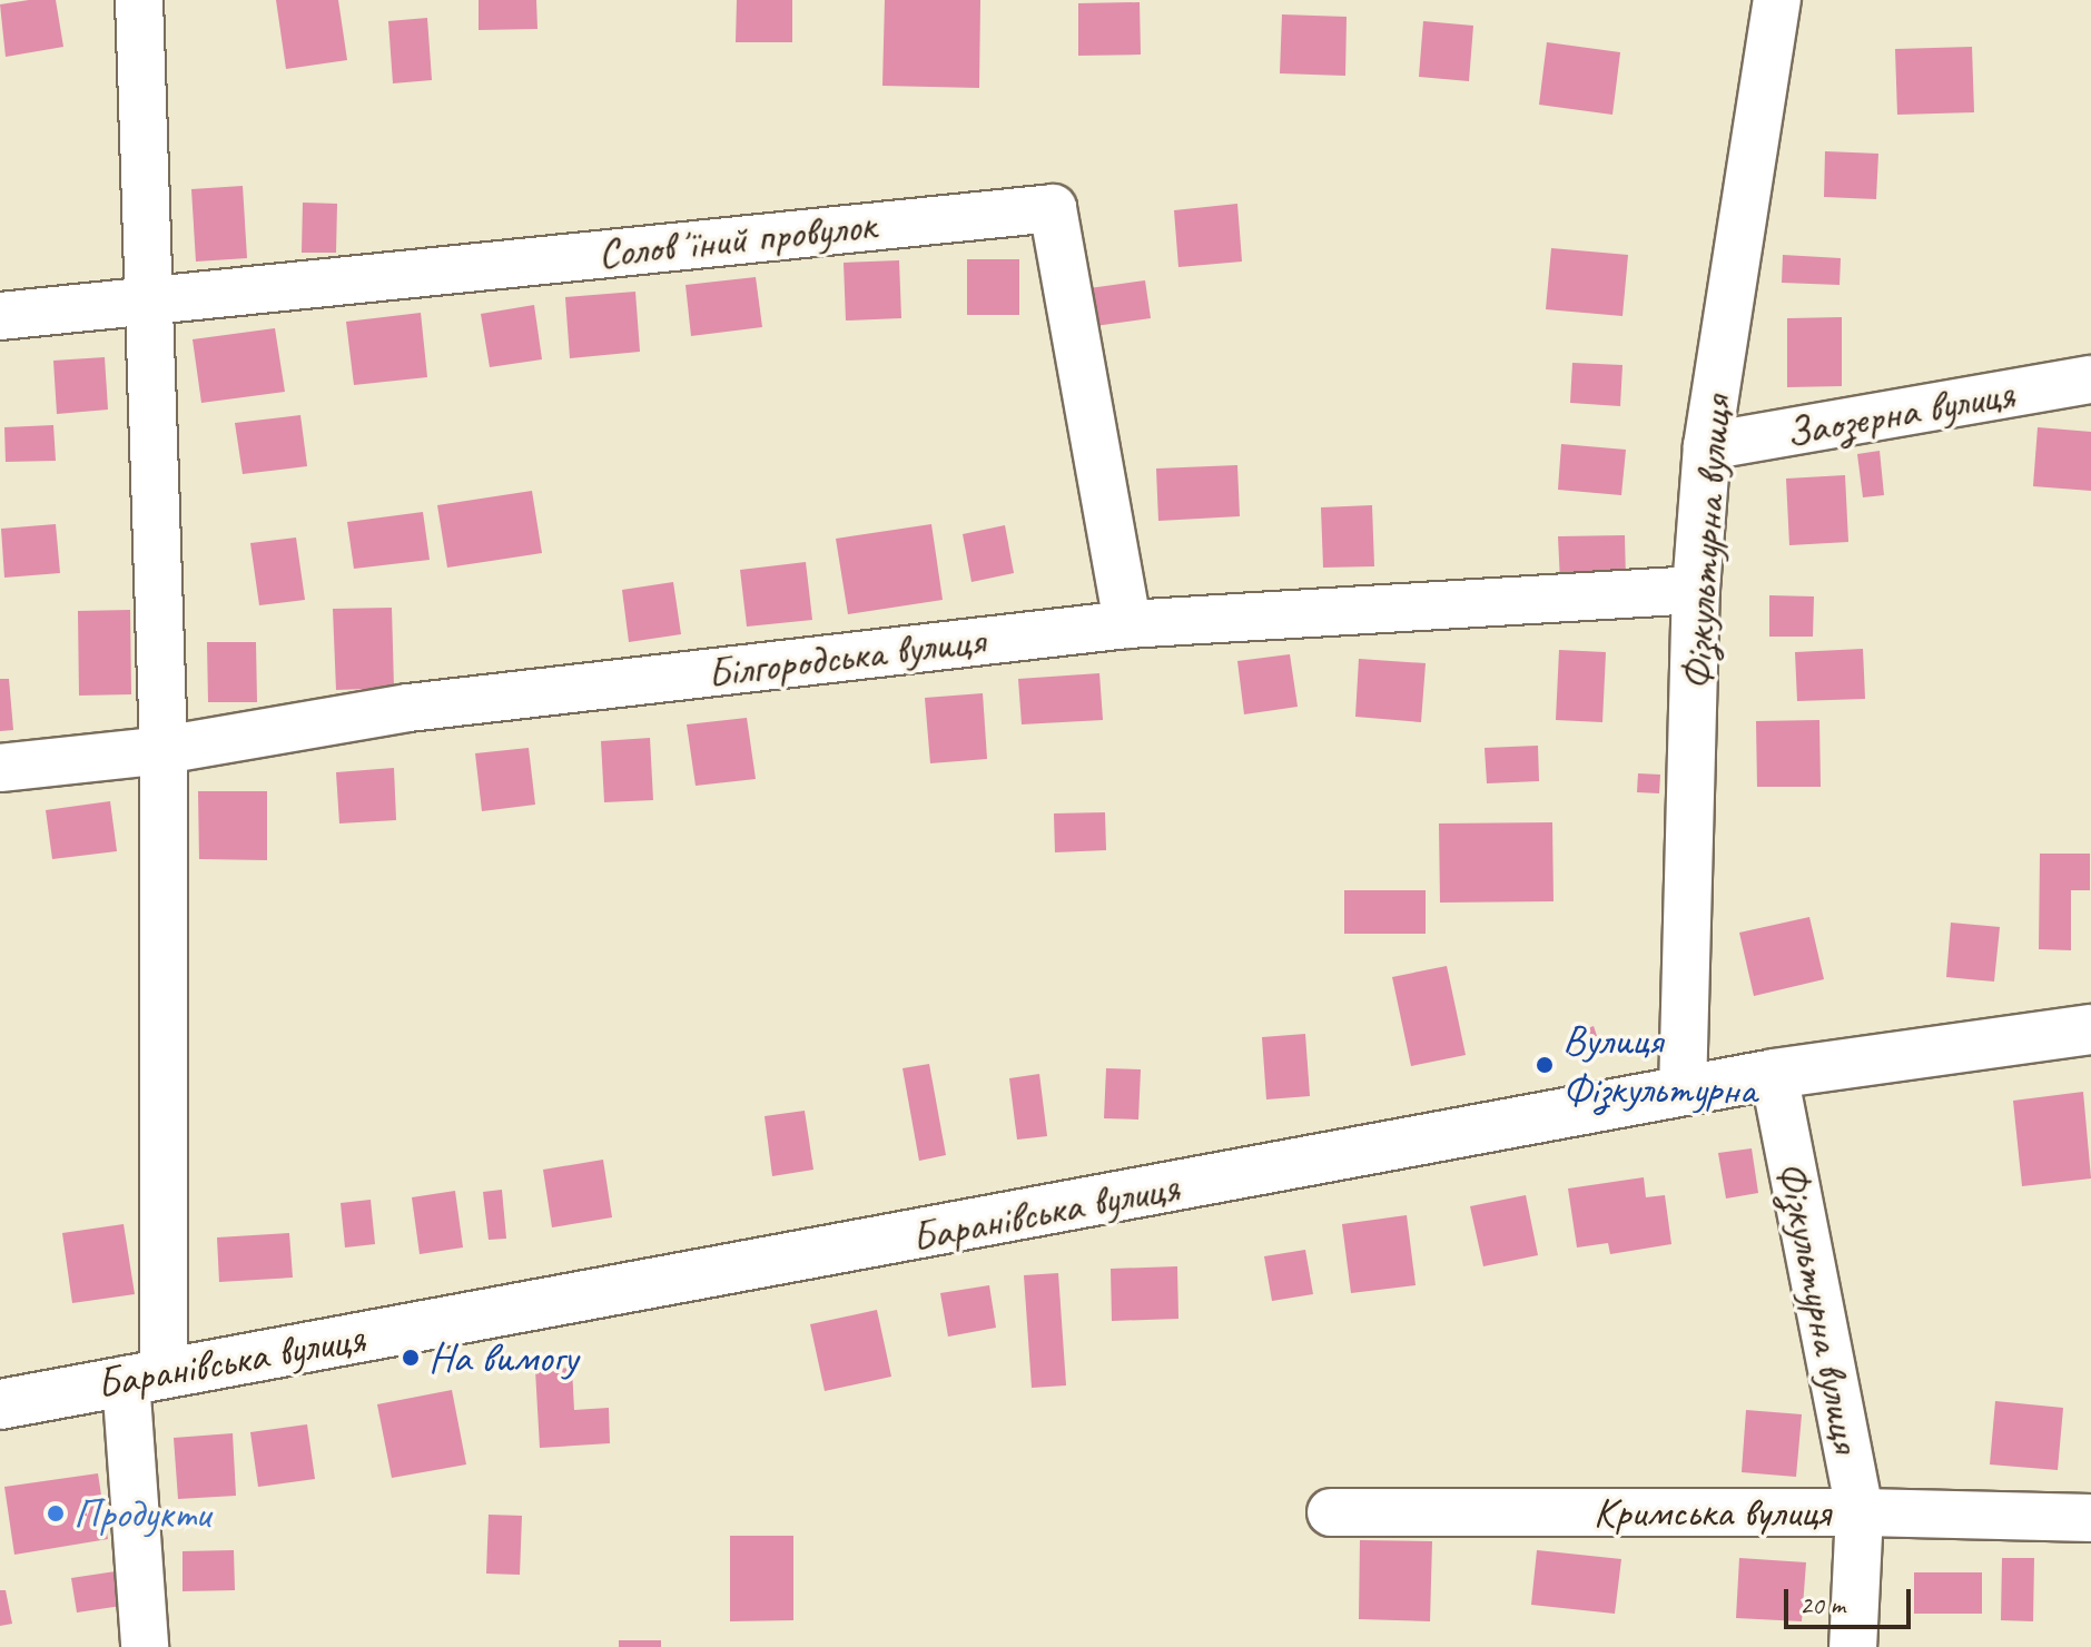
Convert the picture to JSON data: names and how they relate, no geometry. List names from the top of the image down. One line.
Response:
{"streets":{"main road":["Баранівська вулиця"],"street":["Соловʼїний провулок","Заозерна вулиця","Фізкультурна вулиця","Білгородська вулиця","Кримська вулиця"]},"crossings":[["Соловʼїний провулок","Білгородська вулиця"],["Заозерна вулиця","Фізкультурна вулиця"],["Фізкультурна вулиця","Білгородська вулиця"],["Фізкультурна вулиця","Баранівська вулиця"],["Фізкультурна вулиця","Кримська вулиця"]],"places":["Вулиця Фізкультурна","На вимогу","Продукти"],"scale_bar":"20 m"}
